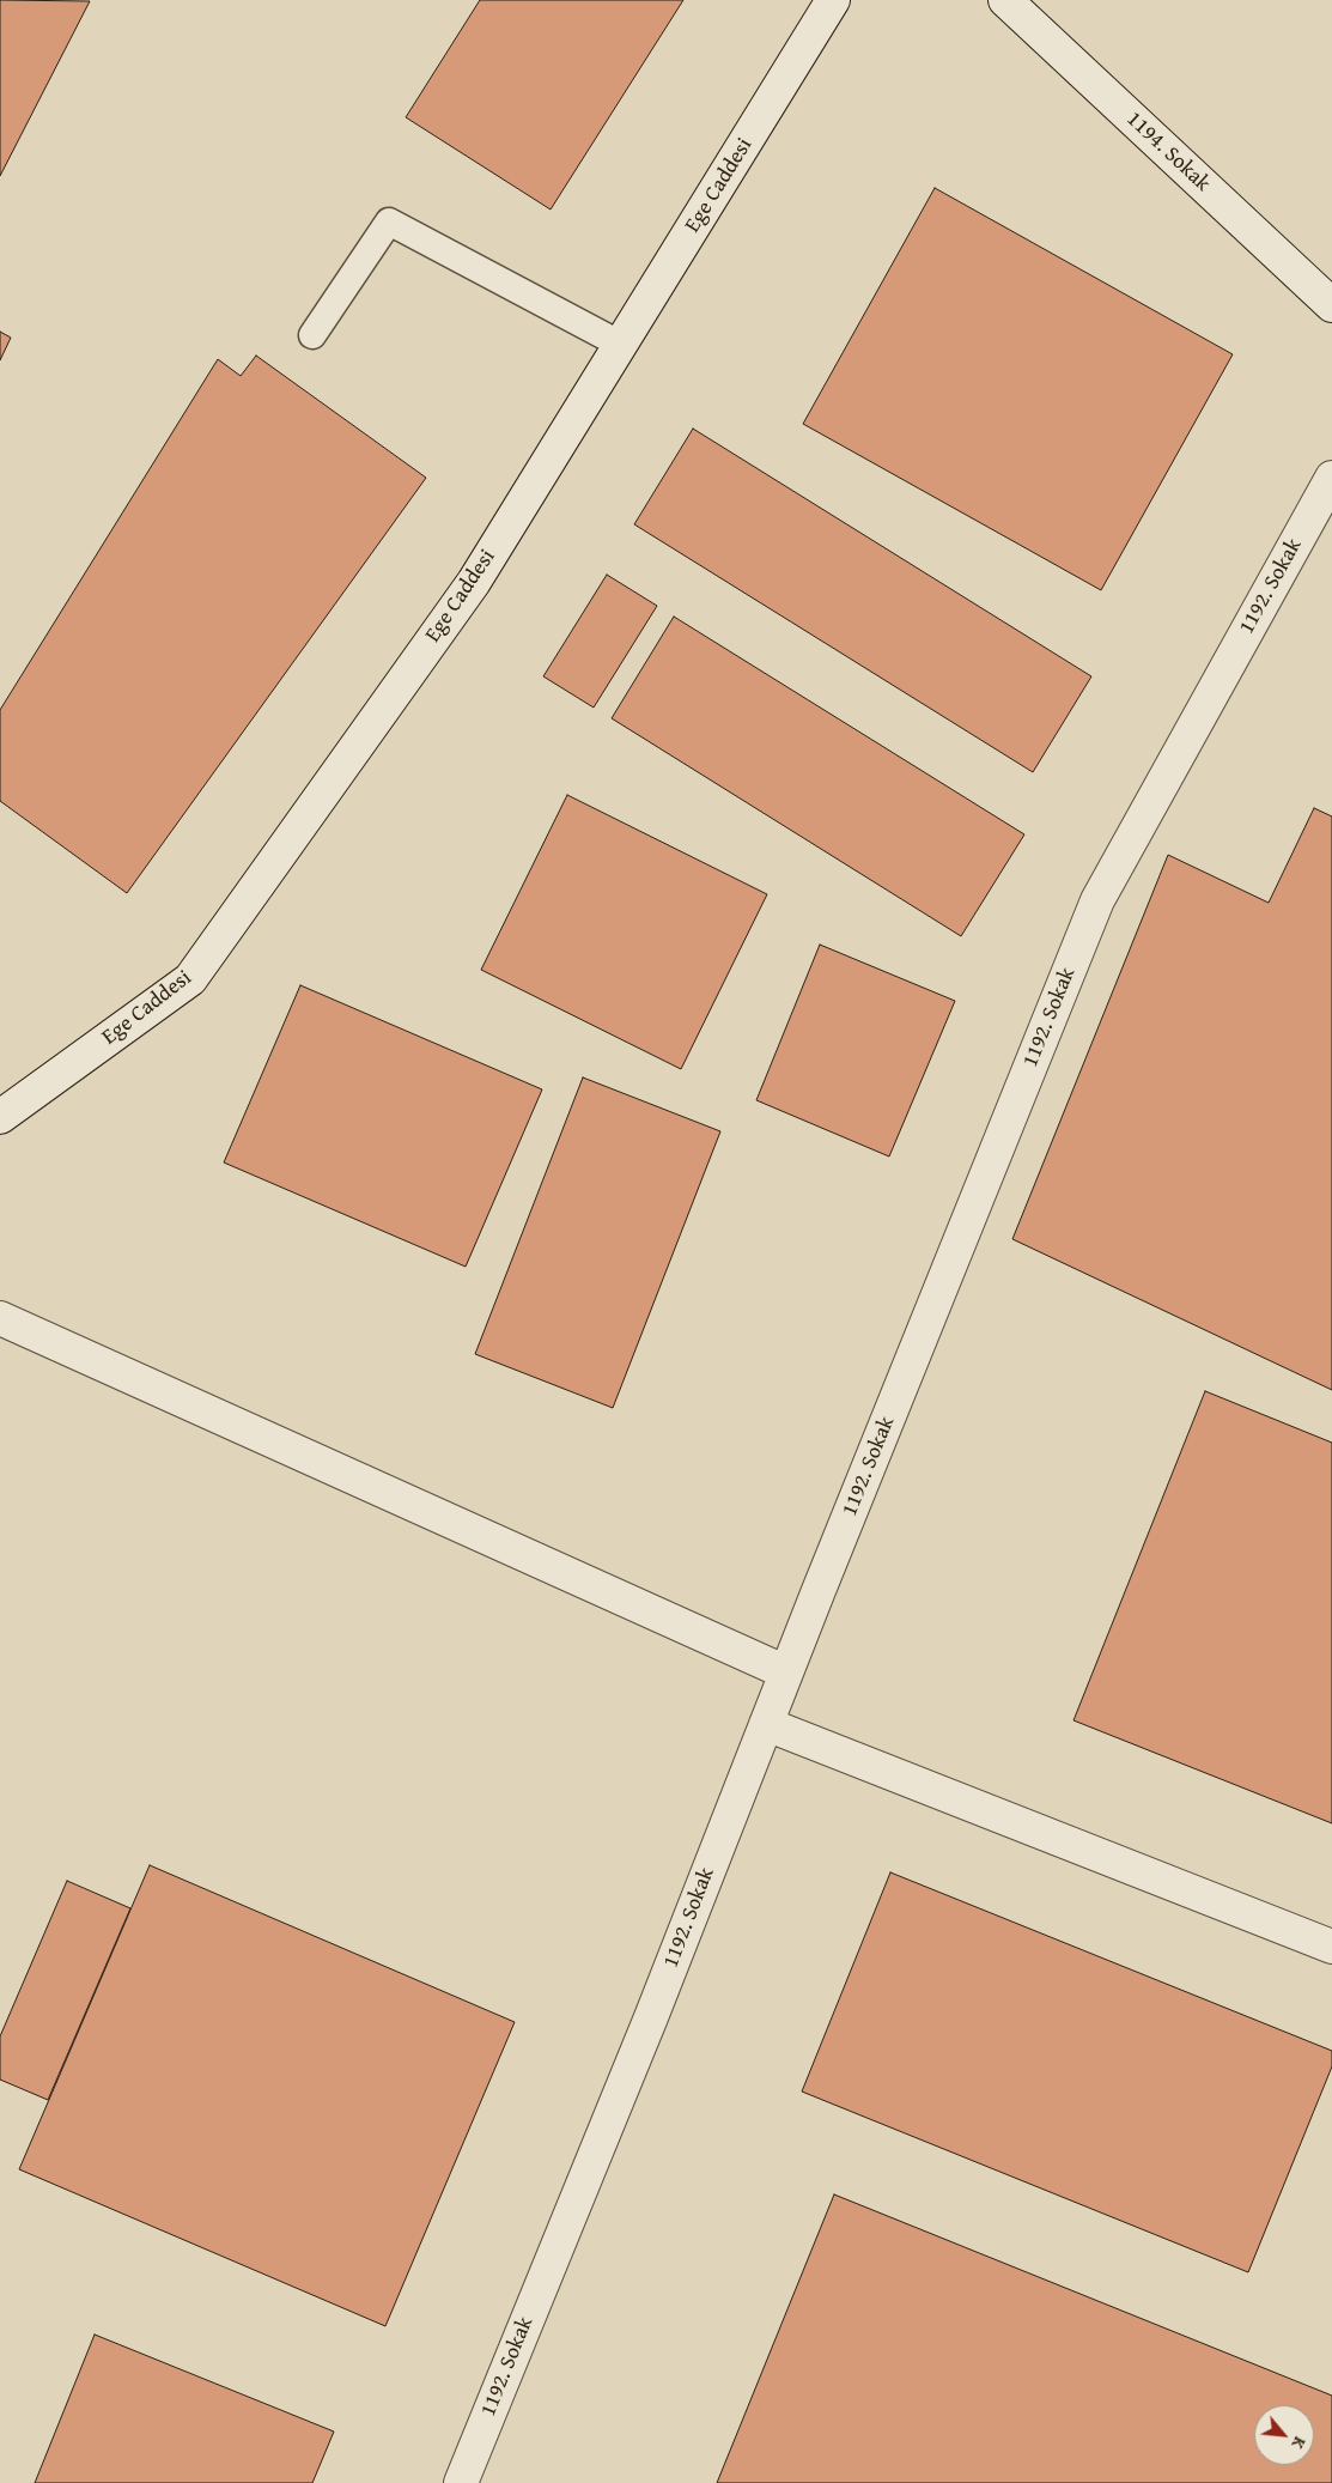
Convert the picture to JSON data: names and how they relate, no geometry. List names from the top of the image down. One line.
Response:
{"streets":{"street":["1194. Sokak","Ege Caddesi","1192. Sokak"]},"north":"bottom right"}
